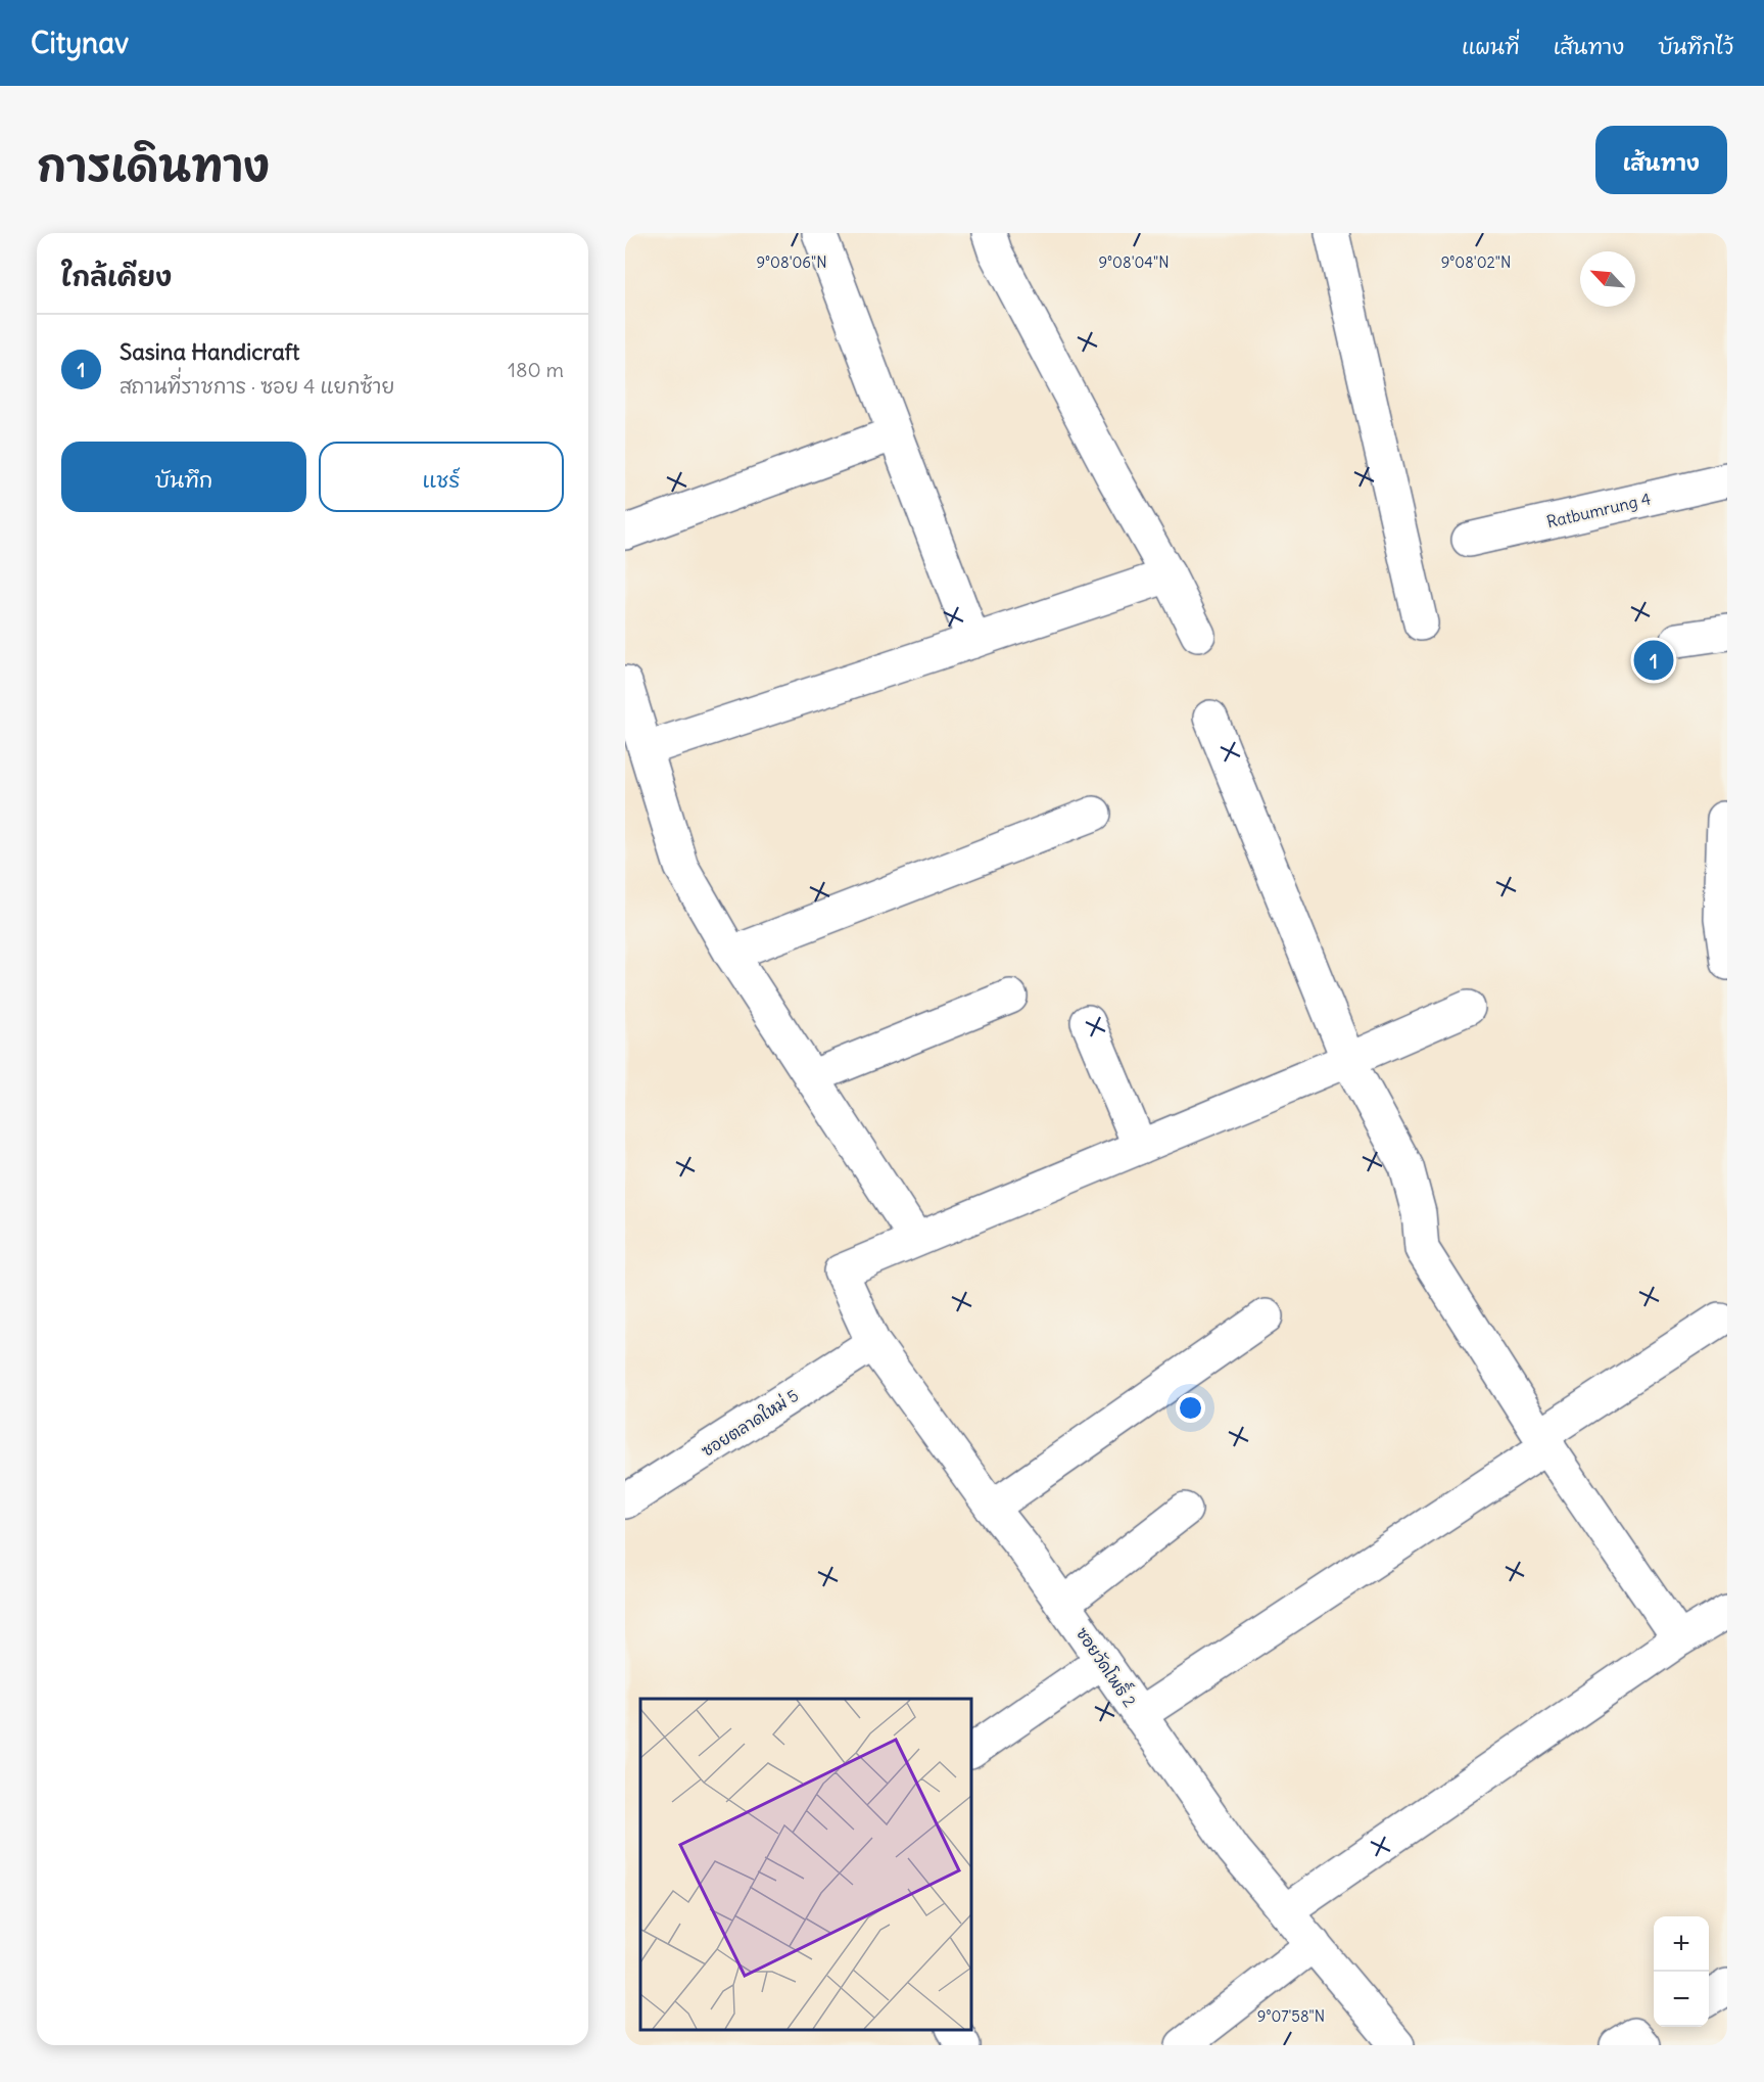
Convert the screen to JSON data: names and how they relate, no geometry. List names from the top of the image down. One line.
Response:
{"streets":{"street":["Ratbumrung 4","ซอยตลาดใหม่ 5","ซอยวัดโพธิ์ 2"]},"crossings":[["ซอยตลาดใหม่ 5","ซอยวัดโพธิ์ 2"]],"north":"top left","page":{"header":"Citynav","nav":["แผนที่","เส้นทาง","บันทึกไว้"],"title":"การเดินทาง","buttons":["เส้นทาง",["บันทึก","แชร์"]],"heading":"ใกล้เคียง","list":[{"mark":"1","name":"Sasina Handicraft","note":"สถานที่ราชการ · ซอย 4 แยกซ้าย","value":"180 m"}],"pins":"1","map_buttons":["+","−"]},"coordinates":["9°08'06\"N","9°08'04\"N","9°08'02\"N","9°07'58\"N"]}
